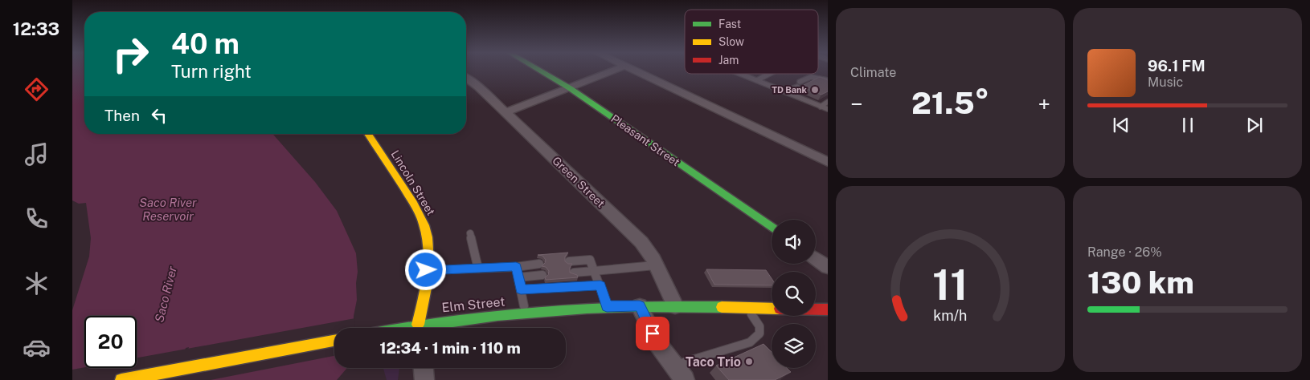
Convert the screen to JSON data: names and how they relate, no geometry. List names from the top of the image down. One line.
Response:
{"streets":{"street":["Pleasant Street","Green Street","Lincoln Street","Elm Street"]},"crossings":[["Green Street","Elm Street"]],"water":["Saco River Reservoir","Saco River"],"places":["TD Bank","Taco Trio"],"legend":["Fast","Slow","Jam"],"page":{"tabs":"12:33","tile":["Climate",["Range · 26%","130 km"]],"turn":["40 m","Turn right"],"song":["96.1 FM","Music"],"heat":["−","21.5°","+"],"then":"Then","limit":"20","trip":"12:34 · 1 min · 110 m","gauge":["11","km/h"]}}
